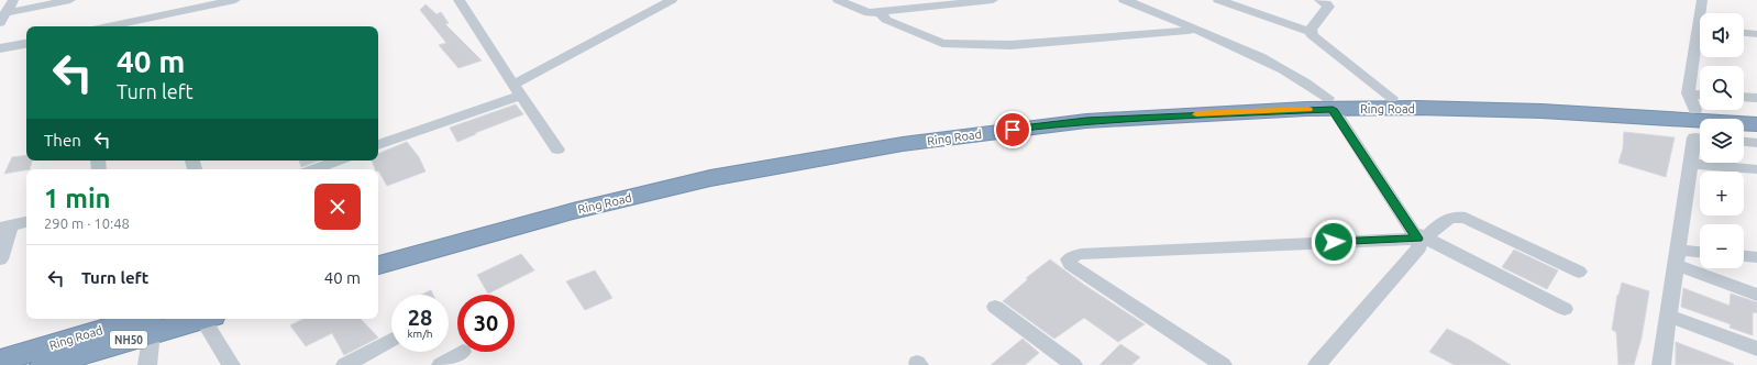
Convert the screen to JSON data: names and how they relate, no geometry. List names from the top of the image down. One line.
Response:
{"streets":{"highway":["Ring Road","NH50"]},"page":{"map_buttons":["+","−"],"turn":["40 m","Turn left"],"then":"Then","heading":["1 min","290 m · 10:48"],"list":[{"name":"Turn left","value":"40 m"}],"speed":"28 km/h","limit":"30"}}
